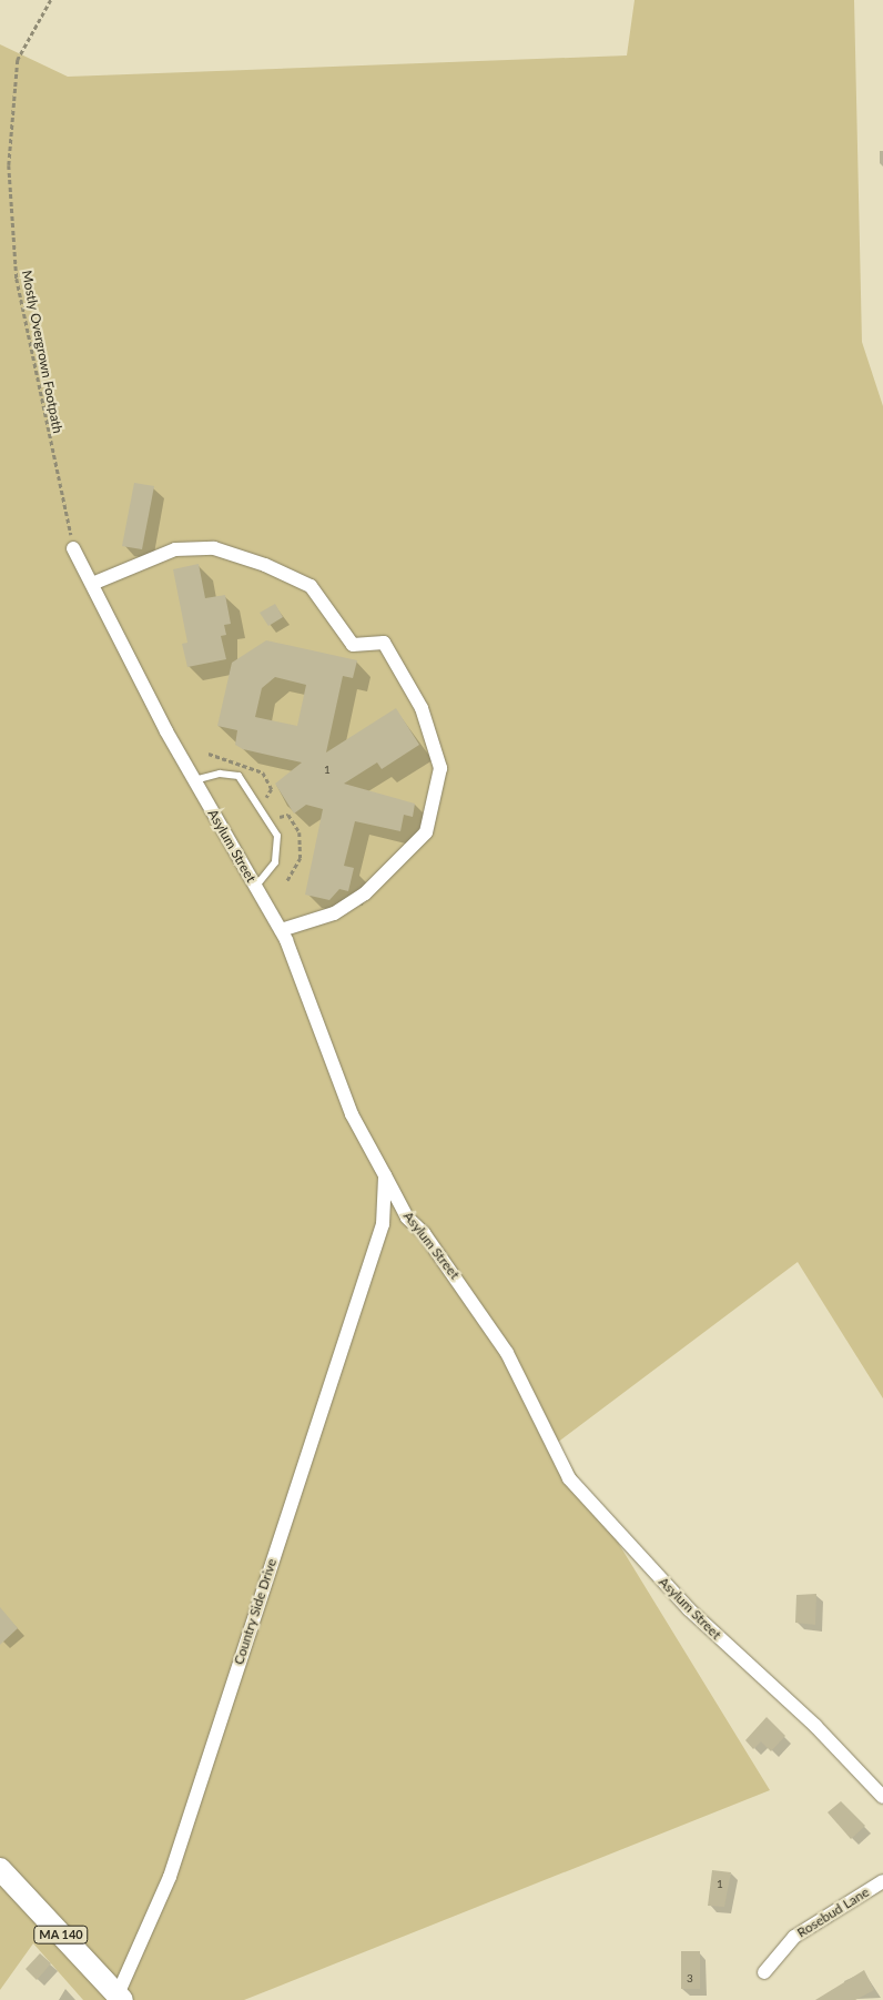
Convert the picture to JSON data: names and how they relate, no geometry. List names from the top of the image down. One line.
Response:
{"streets":{"main road":["MA 140"],"street":["Asylum Street","Country Side Drive","Rosebud Lane"],"path":["Mostly Overgrown Footpath"]},"crossings":[["Mostly Overgrown Footpath","Asylum Street"],["Asylum Street","Country Side Drive"],["Country Side Drive","MA 140"]],"house_numbers":["1","1","3"]}
